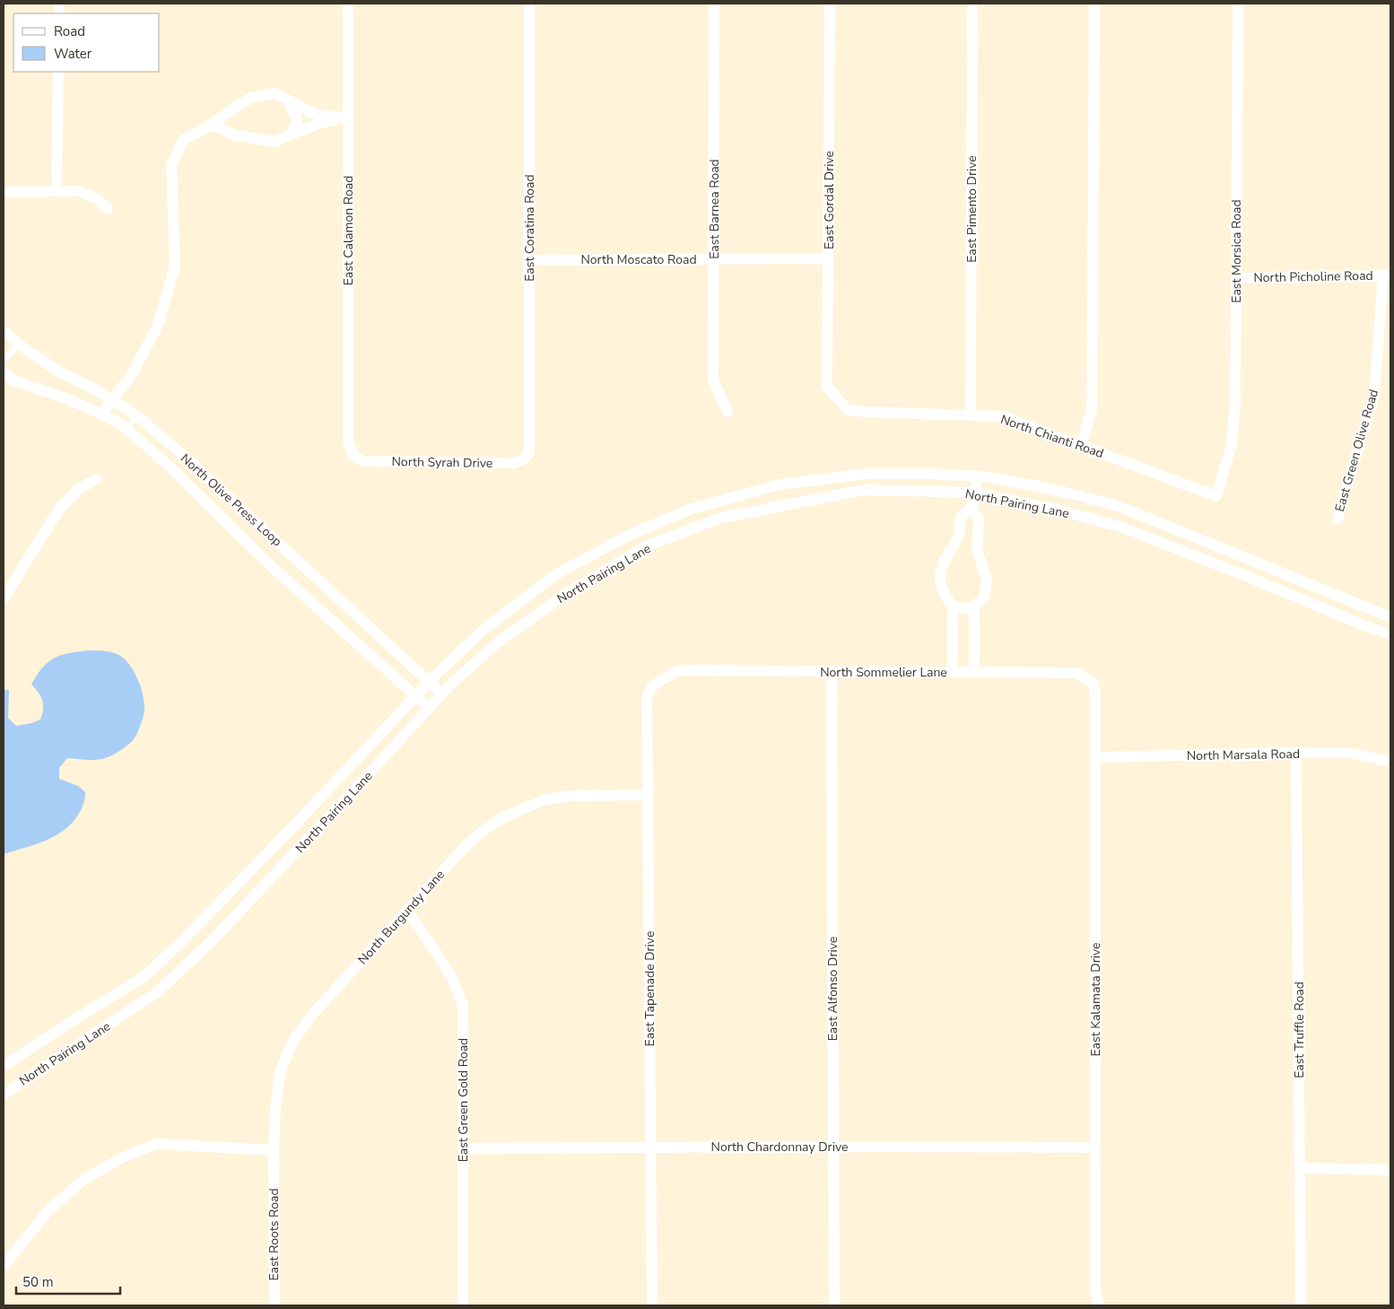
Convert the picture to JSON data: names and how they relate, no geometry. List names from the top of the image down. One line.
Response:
{"streets":{"street":["East Gordal Drive","East Barnea Road","East Pimento Drive","East Coratina Road","East Calamon Road","East Morsica Road","North Moscato Road","North Picholine Road","North Chianti Road","East Green Olive Road","North Syrah Drive","North Olive Press Loop","North Pairing Lane","North Sommelier Lane","North Marsala Road","North Burgundy Lane","East Tapenade Drive","East Alfonso Drive","East Kalamata Drive","East Truffle Road","East Green Gold Road","North Chardonnay Drive","East Roots Road"]},"crossings":[["East Gordal Drive","North Moscato Road"],["East Gordal Drive","North Chianti Road"],["East Barnea Road","North Moscato Road"],["East Pimento Drive","North Chianti Road"],["East Coratina Road","North Moscato Road"],["East Coratina Road","North Syrah Drive"],["East Calamon Road","North Syrah Drive"],["East Morsica Road","North Picholine Road"],["East Morsica Road","North Chianti Road"],["North Picholine Road","East Green Olive Road"],["North Olive Press Loop","North Pairing Lane"],["North Sommelier Lane","East Tapenade Drive"],["North Sommelier Lane","East Alfonso Drive"],["North Sommelier Lane","East Kalamata Drive"],["North Marsala Road","East Kalamata Drive"],["North Marsala Road","East Truffle Road"],["North Burgundy Lane","East Tapenade Drive"],["North Burgundy Lane","East Green Gold Road"],["North Burgundy Lane","East Roots Road"],["East Tapenade Drive","North Chardonnay Drive"],["East Alfonso Drive","North Chardonnay Drive"],["East Kalamata Drive","North Chardonnay Drive"],["East Green Gold Road","North Chardonnay Drive"]],"legend":["Road","Water"],"scale_bar":"50 m"}
